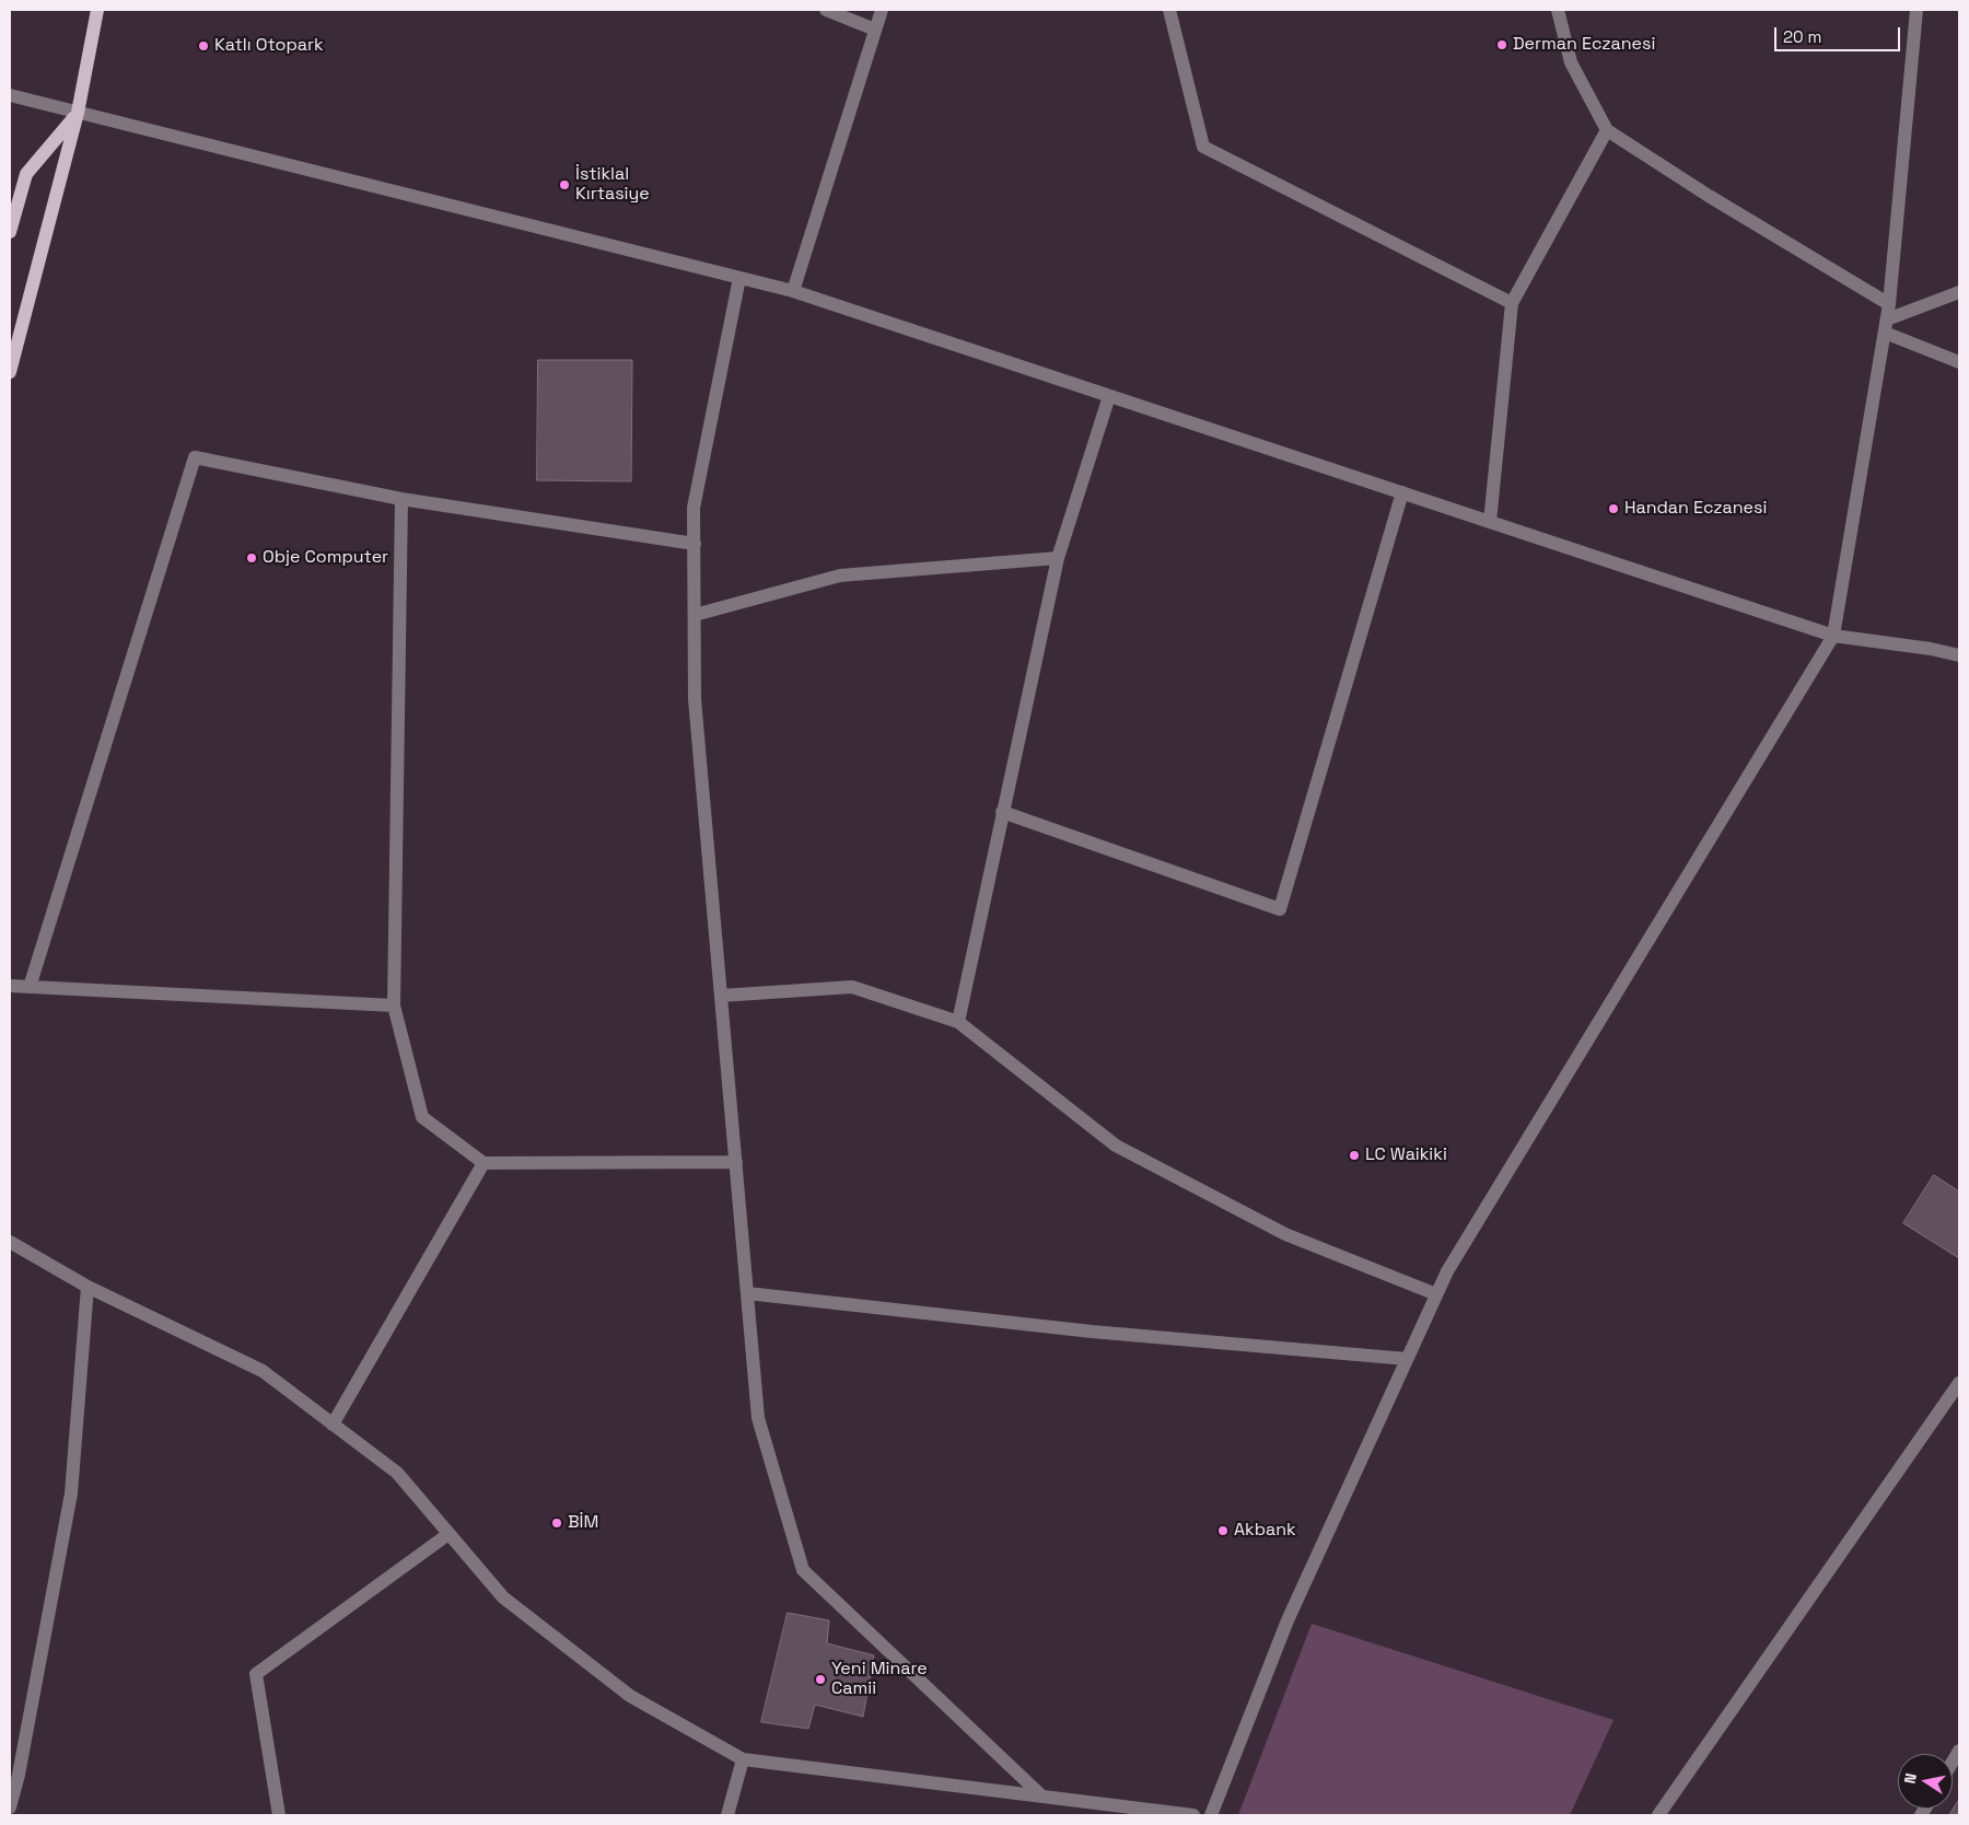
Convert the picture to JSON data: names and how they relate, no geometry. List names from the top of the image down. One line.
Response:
{"places":["Derman Eczanesi","Katlı Otopark","İstiklal Kırtasiye","Handan Eczanesi","Obje Computer","LC Waikiki","BİM","Akbank","Yeni Minare Camii"],"scale_bar":"20 m","north":"left"}
